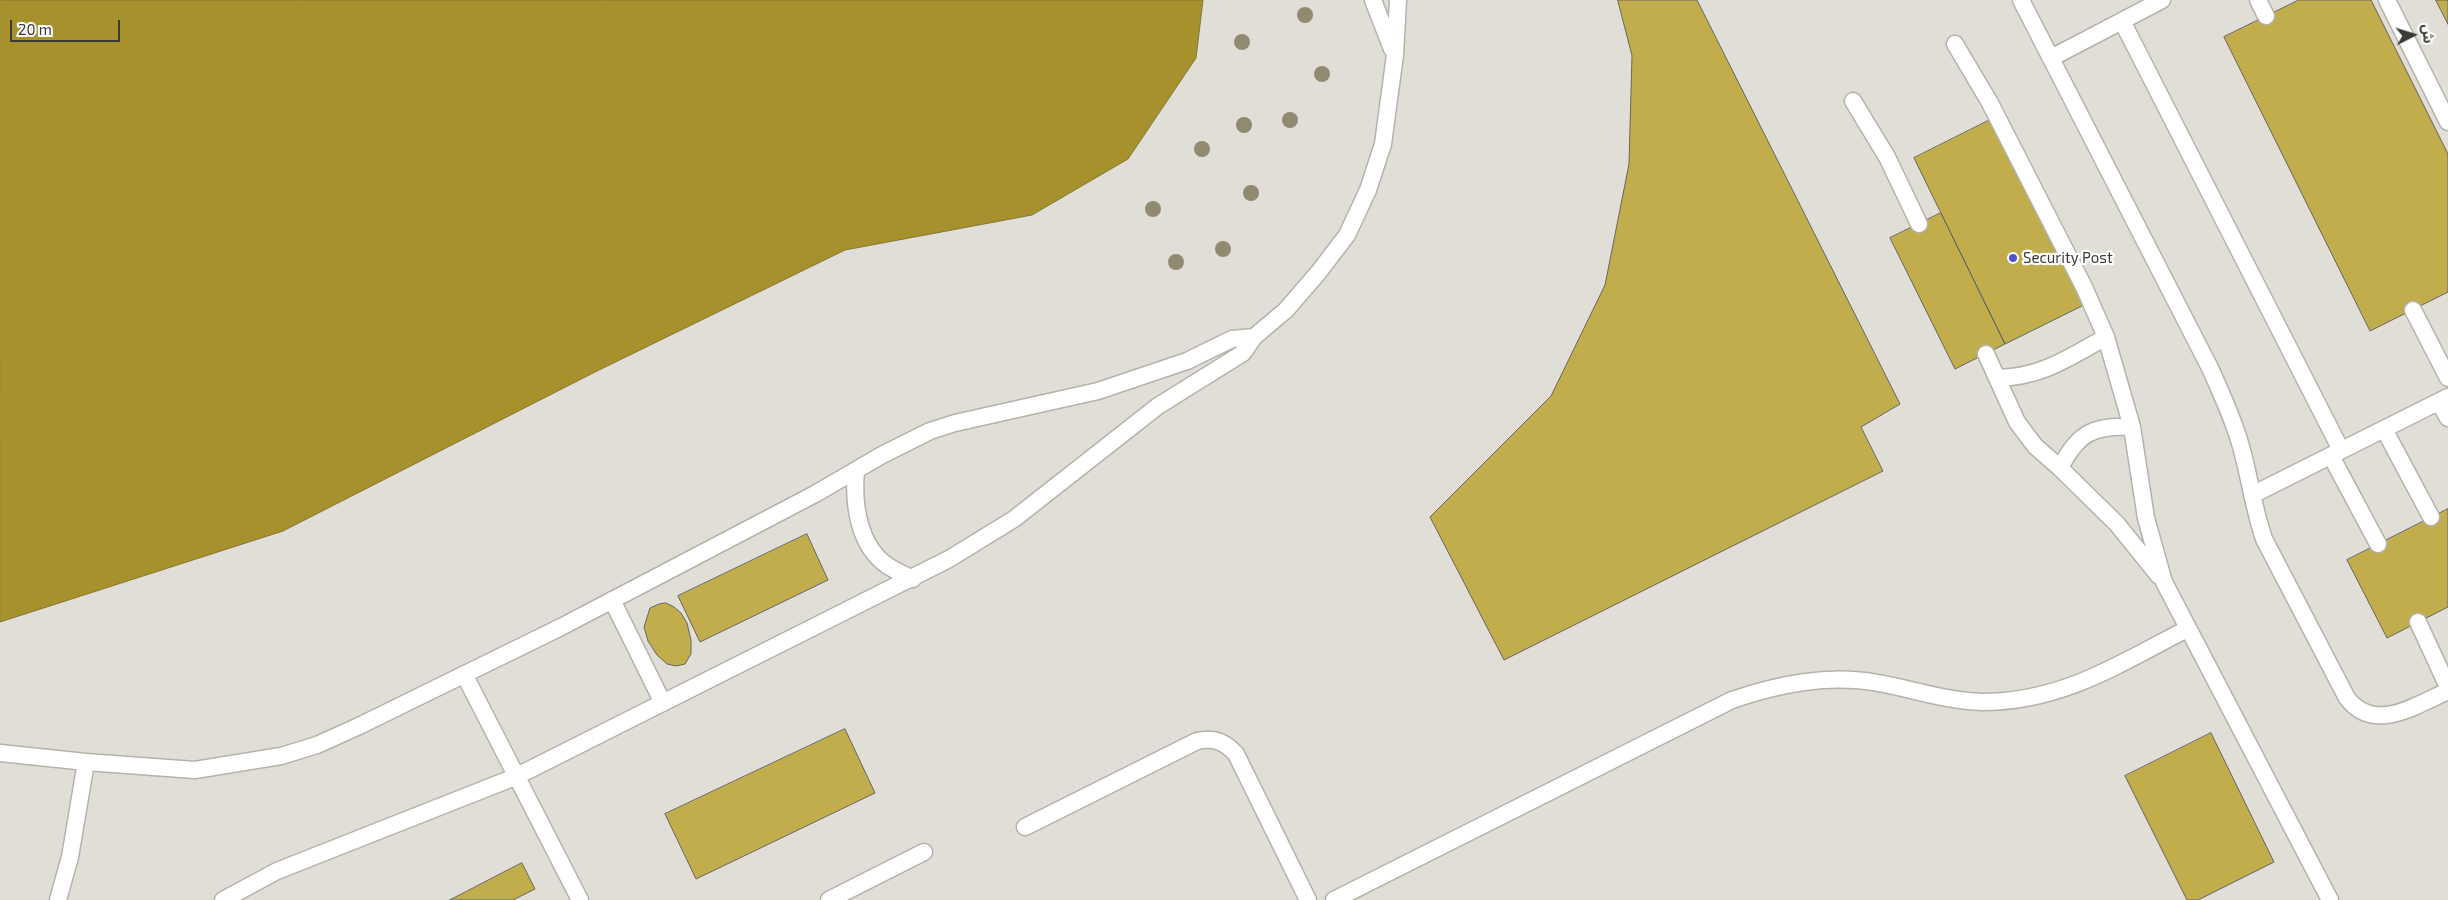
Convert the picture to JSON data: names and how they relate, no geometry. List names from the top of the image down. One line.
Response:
{"places":["Security Post"],"scale_bar":"20 m","north":"right"}
